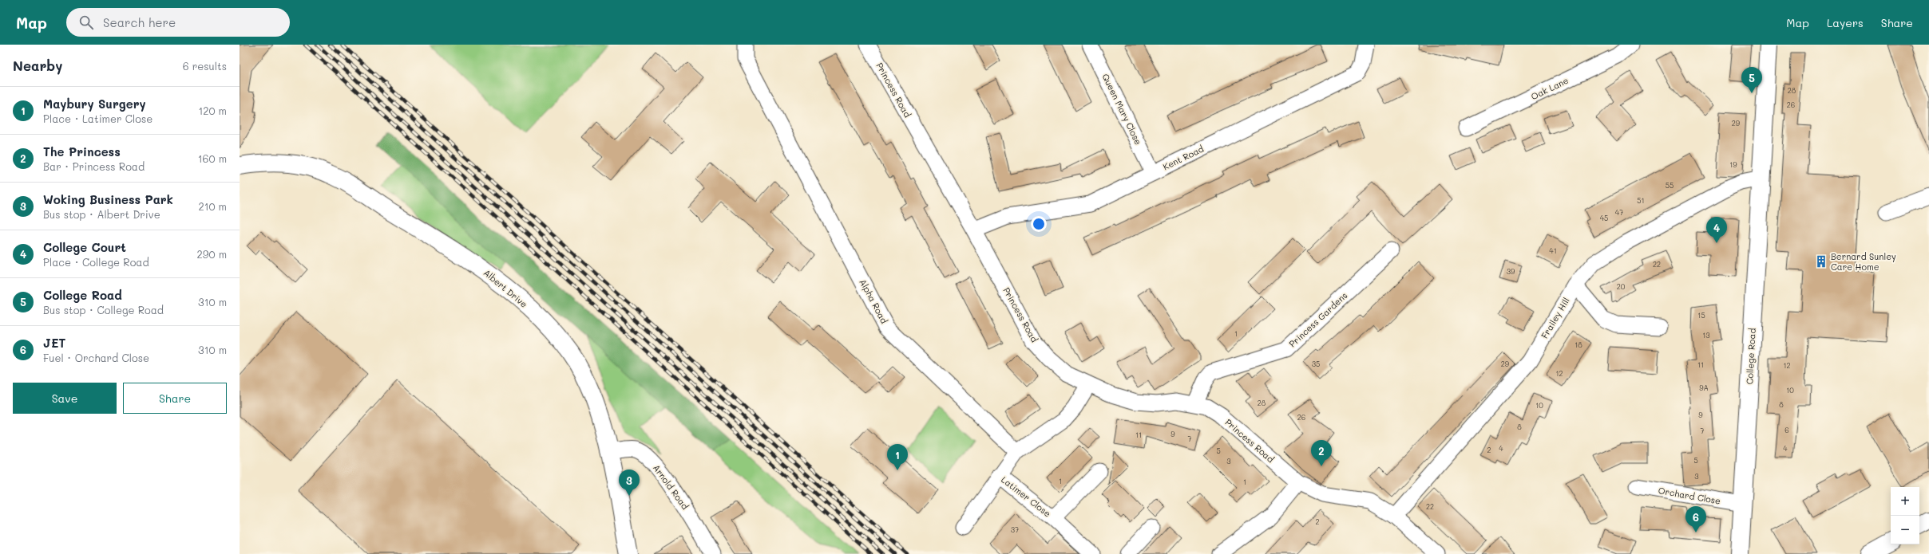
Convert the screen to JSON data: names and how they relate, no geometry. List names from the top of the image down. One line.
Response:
{"streets":{"street":["Oak Lane","Princess Road","Queen Mary Close","Kent Road","Albert Drive","Alpha Road","Frailey Hill","Princess Gardens","College Road","Arnold Road","Orchard Close","Latimer Close"]},"crossings":[["Princess Road","Kent Road"],["Princess Road","Frailey Hill"],["Princess Road","Princess Gardens"],["Queen Mary Close","Kent Road"],["Albert Drive","Arnold Road"],["Alpha Road","Latimer Close"],["Frailey Hill","College Road"],["College Road","Orchard Close"]],"places":{"building":["Bernard Sunley Care Home"]},"house_numbers":["28","26","29","19","55","51","47","45","41","22","39","20","15","1","13","18","35","29","11","12","12","9A","10","28","8","10","9","26","8","6","7","9","11","7","4","4","2","5","5","3","3","1","1","22","2","37"],"page":{"header":"Map","search":"Search here","nav":["Map","Layers","Share"],"heading":["Nearby","6 results"],"pins":["5","4","2","1","3","6"],"list":[{"mark":"1","name":"Maybury Surgery","note":"Place · Latimer Close","value":"120 m"},{"mark":"2","name":"The Princess","note":"Bar · Princess Road","value":"160 m"},{"mark":"3","name":"Woking Business Park","note":"Bus stop · Albert Drive","value":"210 m"},{"mark":"4","name":"College Court","note":"Place · College Road","value":"290 m"},{"mark":"5","name":"College Road","note":"Bus stop · College Road","value":"310 m"},{"mark":"6","name":"JET","note":"Fuel · Orchard Close","value":"310 m"}],"buttons":["Save","Share"],"map_buttons":["+","−"]}}
